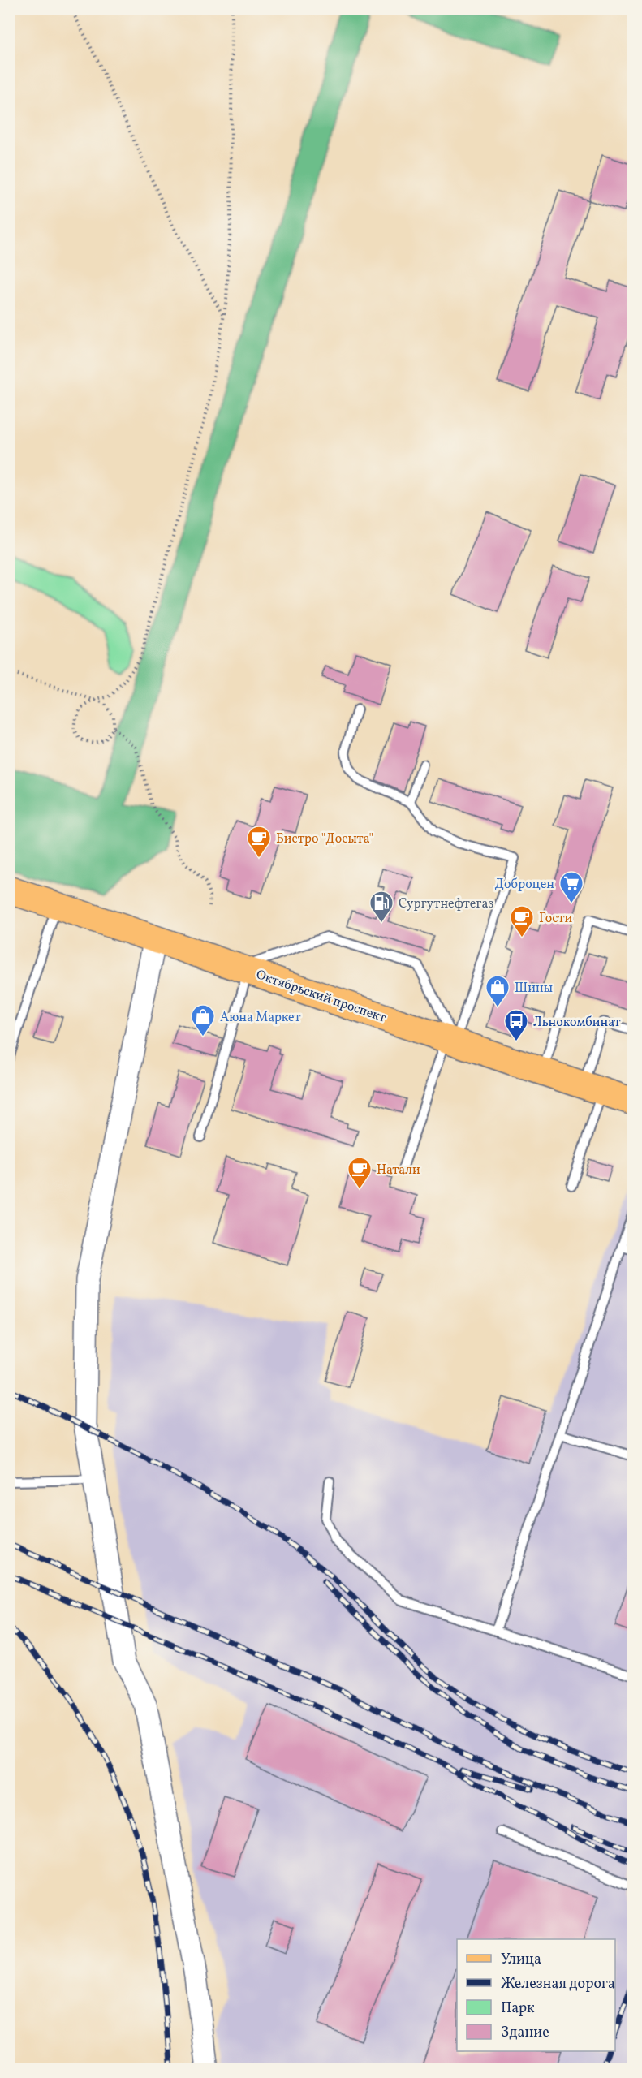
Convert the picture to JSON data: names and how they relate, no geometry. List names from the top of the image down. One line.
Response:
{"streets":{"main road":["Октябрьский проспект"]},"places":{"cafe":["Бистро \"Досыта\"","Гости","Натали"],"supermarket":["Доброцен"],"fuel station":["Сургутнефтегаз"],"shop":["Шины","Аюна Маркет"],"bus stop":["Льнокомбинат"]},"legend":["Улица","Железная дорога","Парк","Здание"]}
